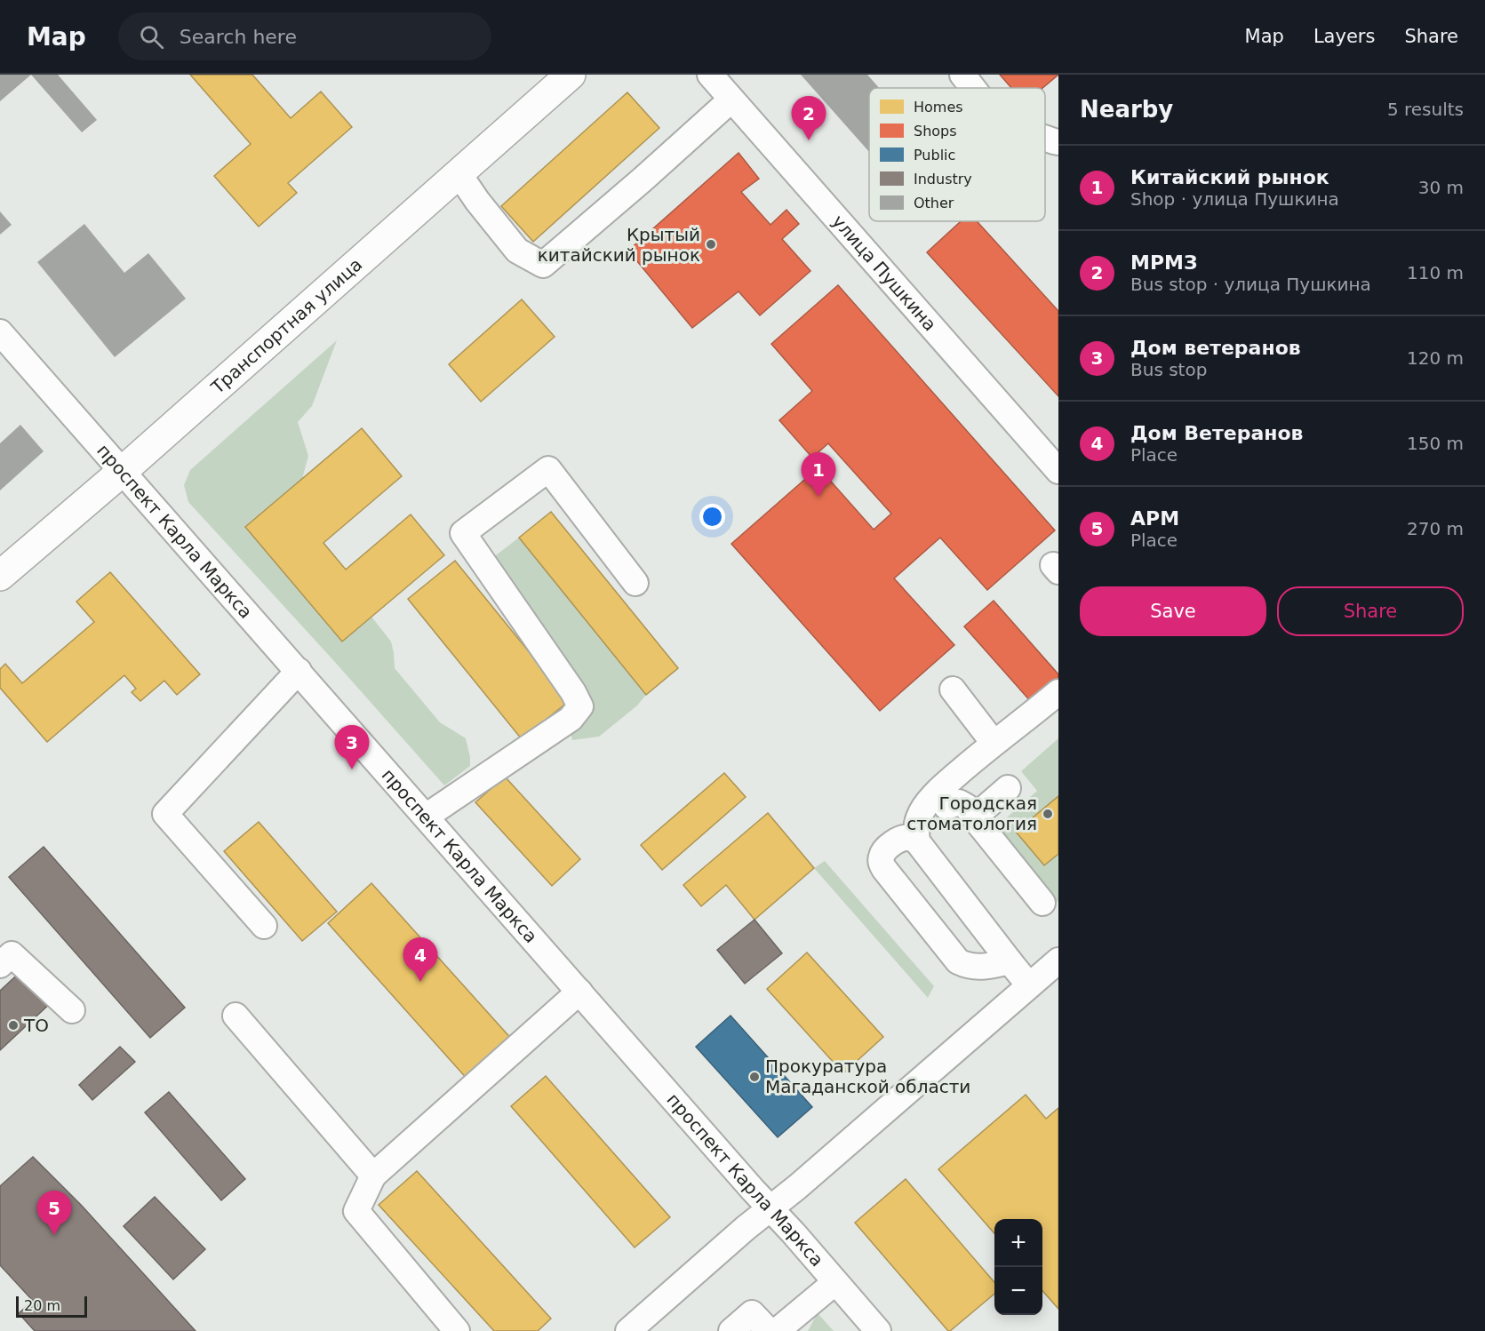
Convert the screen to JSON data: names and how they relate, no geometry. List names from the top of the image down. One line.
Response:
{"streets":{"main road":["Транспортная улица"],"street":["улица Пушкина","проспект Карла Маркса"]},"crossings":[["Транспортная улица","проспект Карла Маркса"]],"places":["Крытый китайский рынок","Городская стоматология","ТО","Прокуратура Магаданской области"],"legend":["Homes","Shops","Public","Industry","Other"],"scale_bar":"20 m","page":{"header":"Map","search":"Search here","nav":["Map","Layers","Share"],"heading":["Nearby","5 results"],"pins":["2","1","3","4","5"],"list":[{"mark":"1","name":"Китайский рынок","note":"Shop · улица Пушкина","value":"30 m"},{"mark":"2","name":"МРМЗ","note":"Bus stop · улица Пушкина","value":"110 m"},{"mark":"3","name":"Дом ветеранов","note":"Bus stop","value":"120 m"},{"mark":"4","name":"Дом Ветеранов","note":"Place","value":"150 m"},{"mark":"5","name":"АРМ","note":"Place","value":"270 m"}],"buttons":["Save","Share"],"map_buttons":["+","−"],"scale":"20 m"}}
